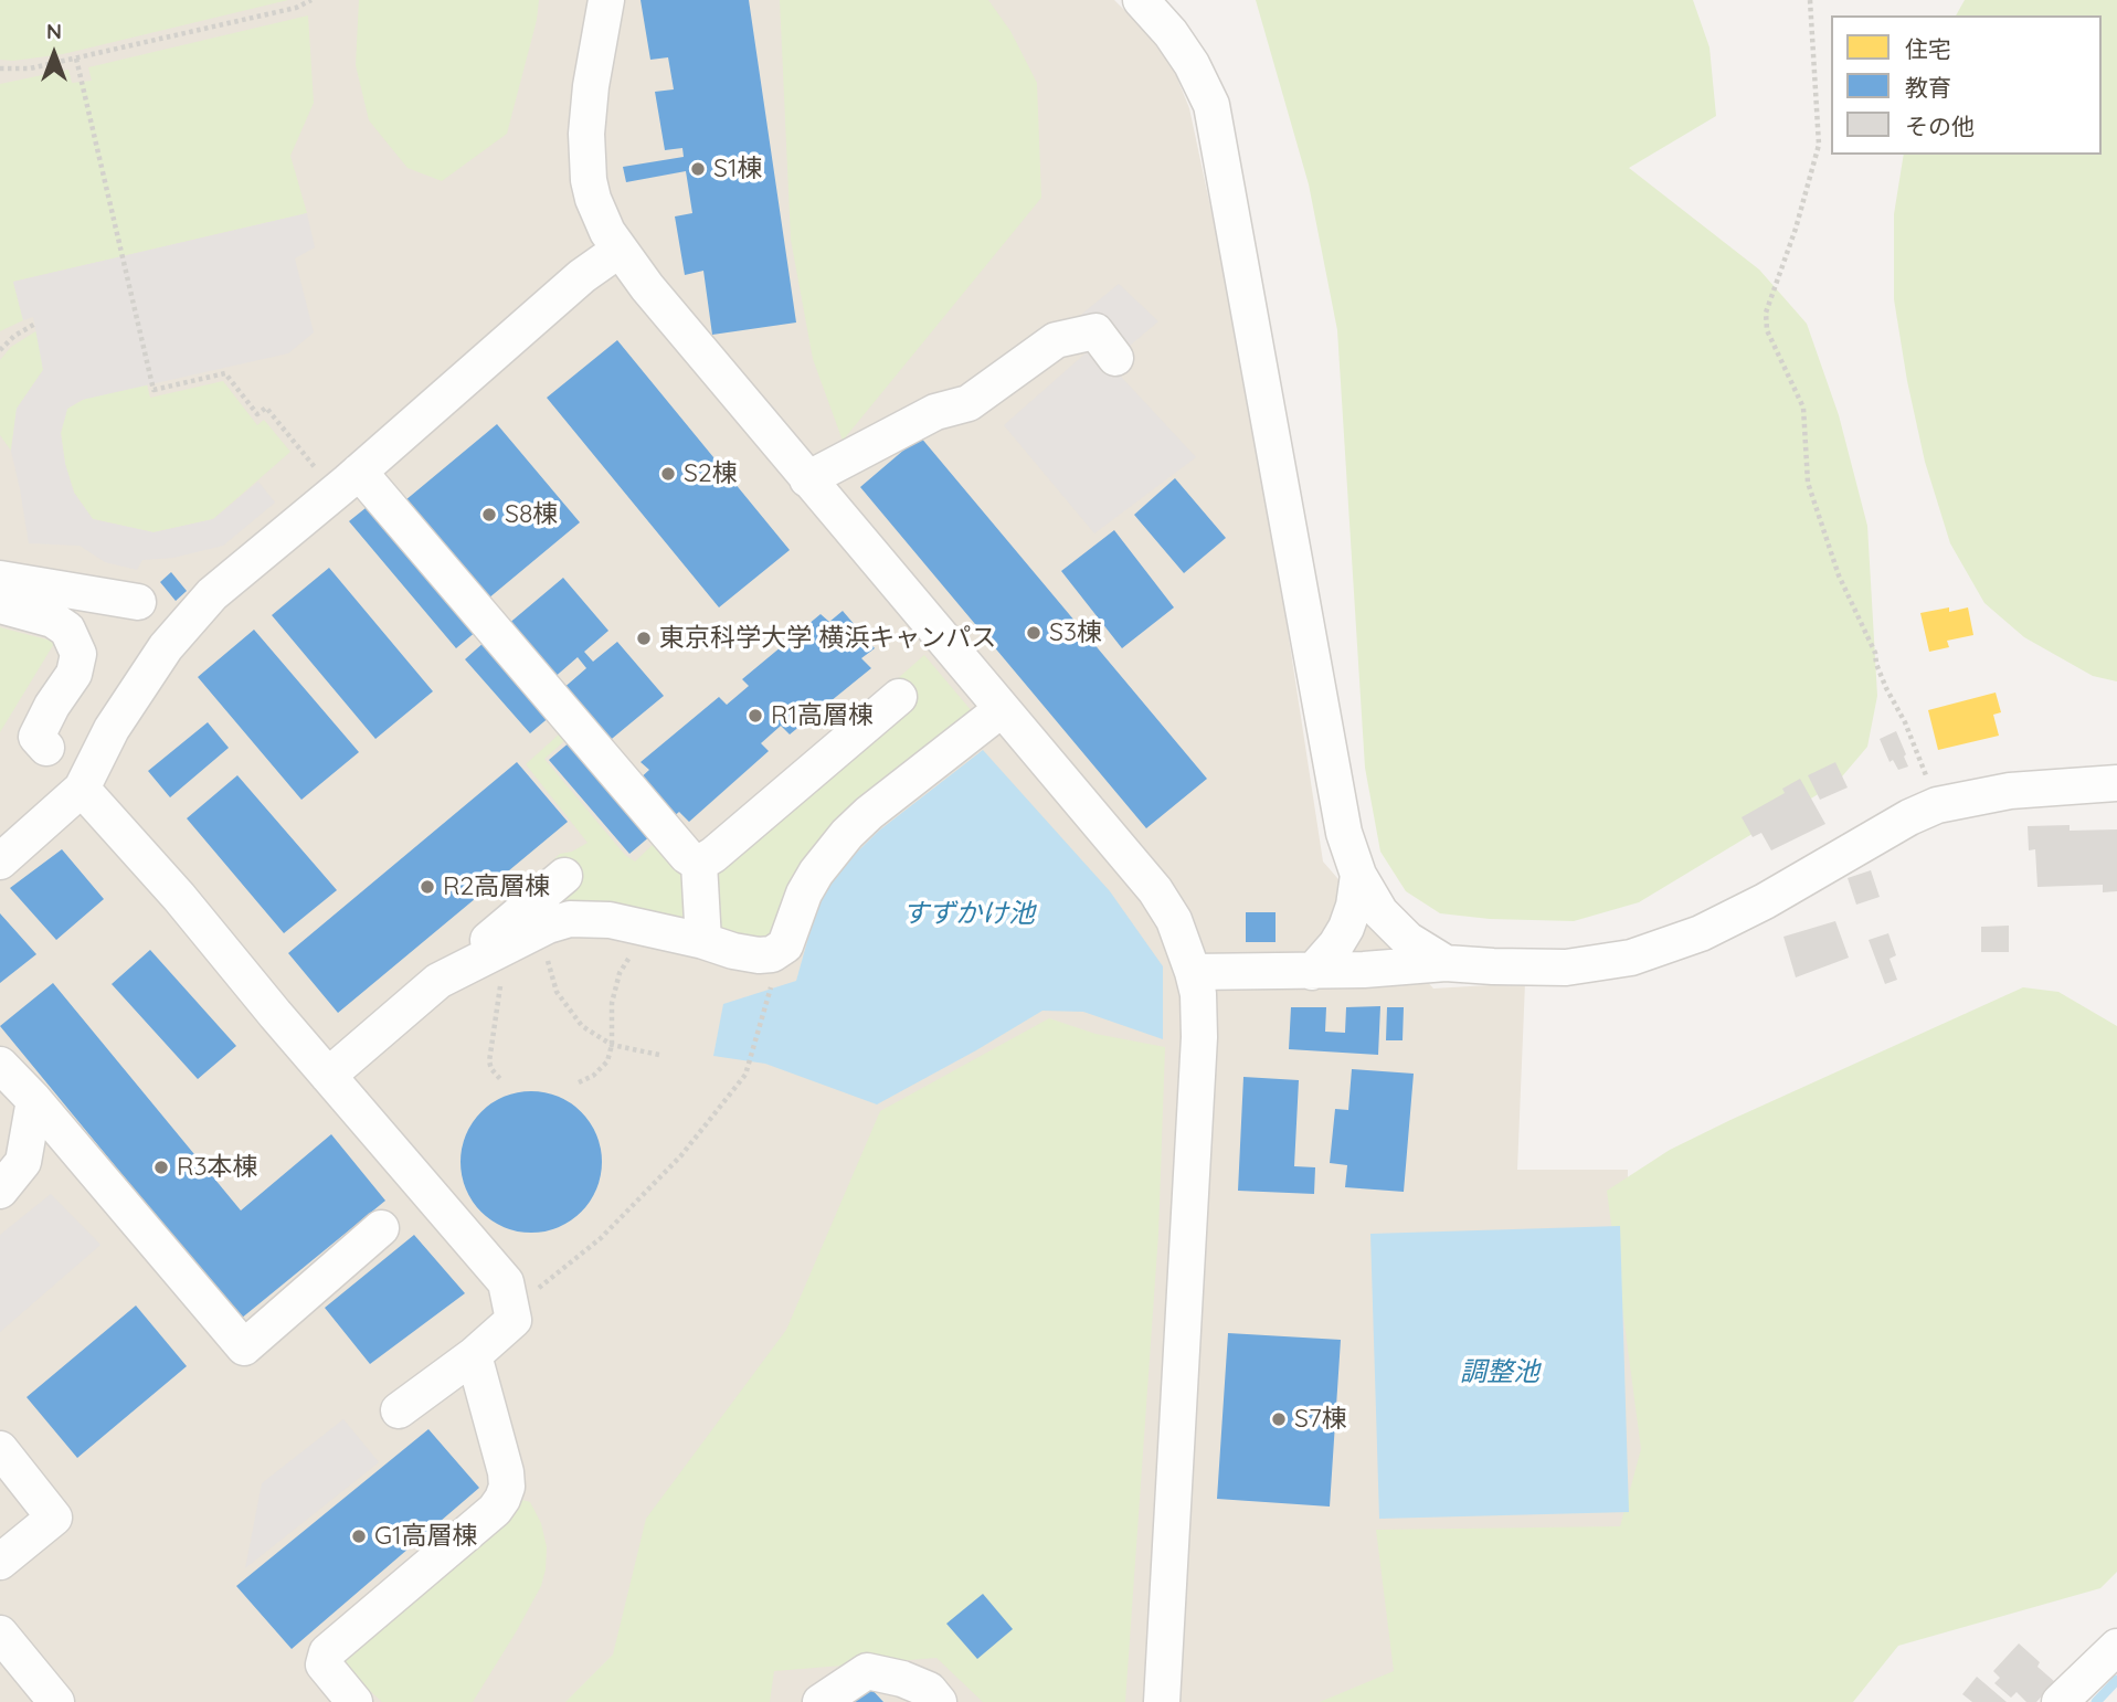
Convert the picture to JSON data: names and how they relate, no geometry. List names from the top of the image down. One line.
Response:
{"water":["すずかけ池","調整池"],"places":["S1棟","S2棟","S8棟","S3棟","東京科学大学 横浜キャンパス","R1高層棟","R2高層棟","R3本棟","S7棟","G1高層棟"],"legend":["住宅","教育","その他"],"north":"top"}
